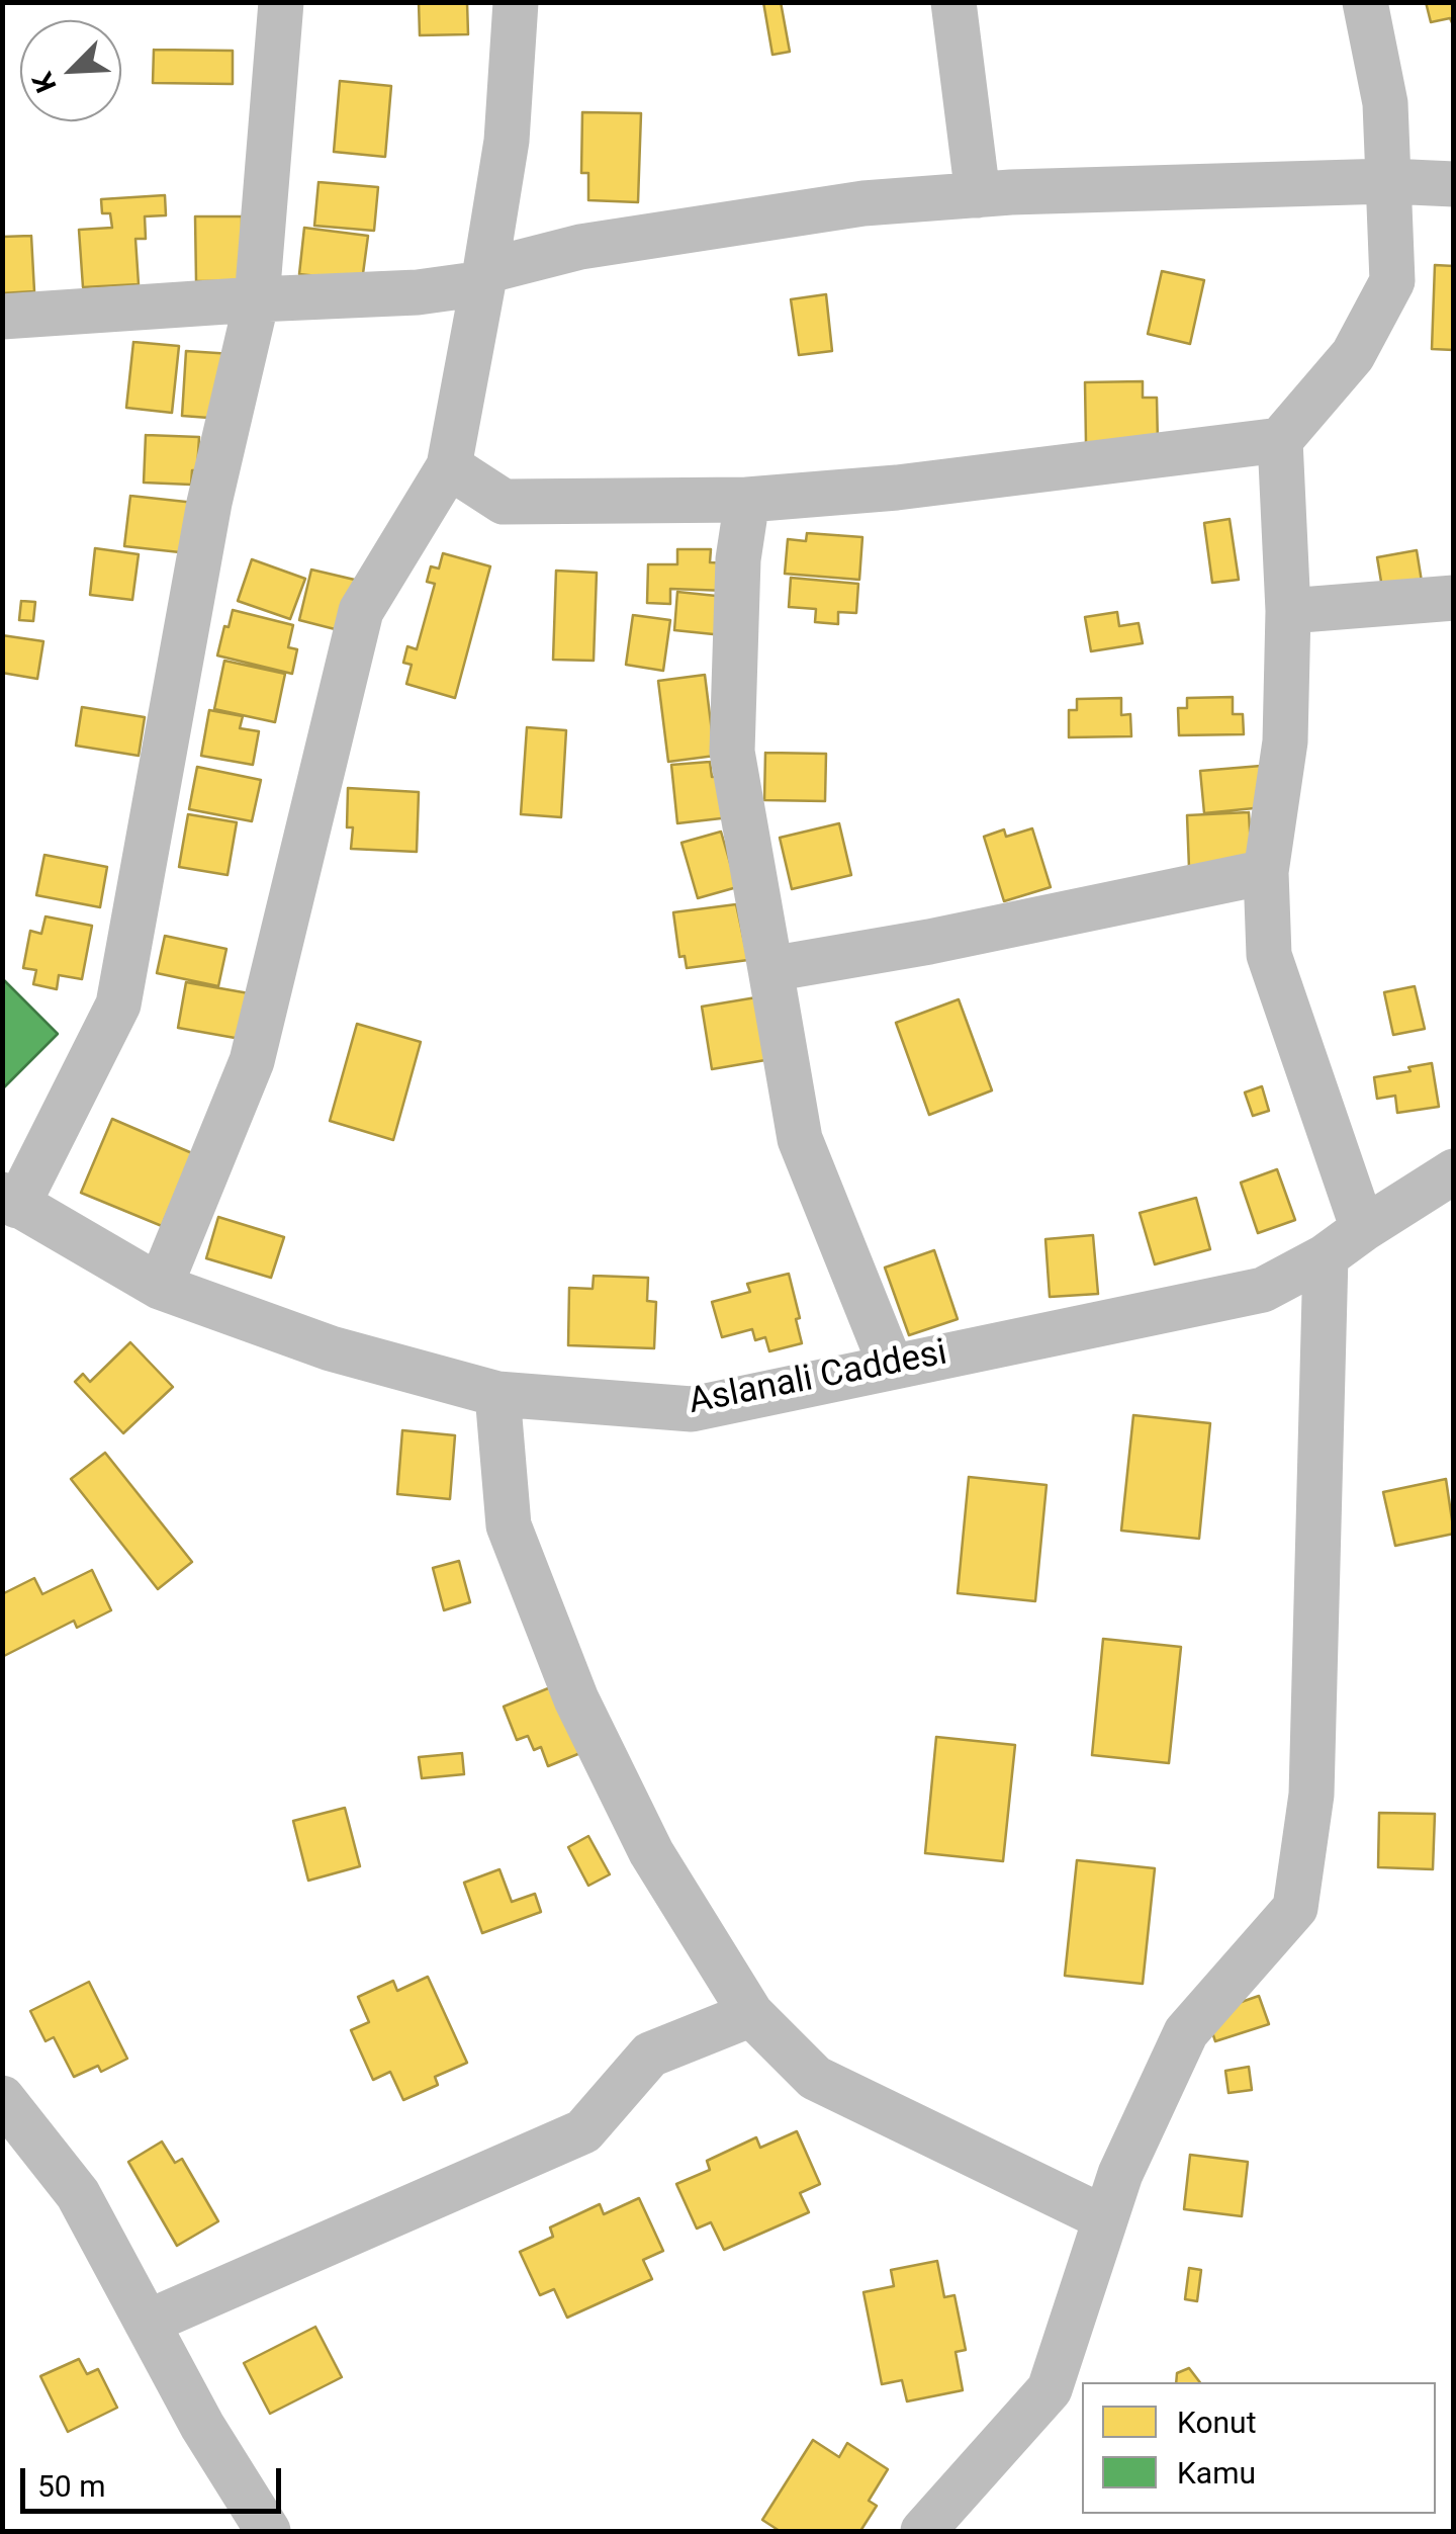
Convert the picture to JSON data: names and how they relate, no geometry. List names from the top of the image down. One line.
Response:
{"streets":{"street":["Aslanali Caddesi"]},"legend":["Konut","Kamu"],"scale_bar":"50 m","north":"bottom left"}
